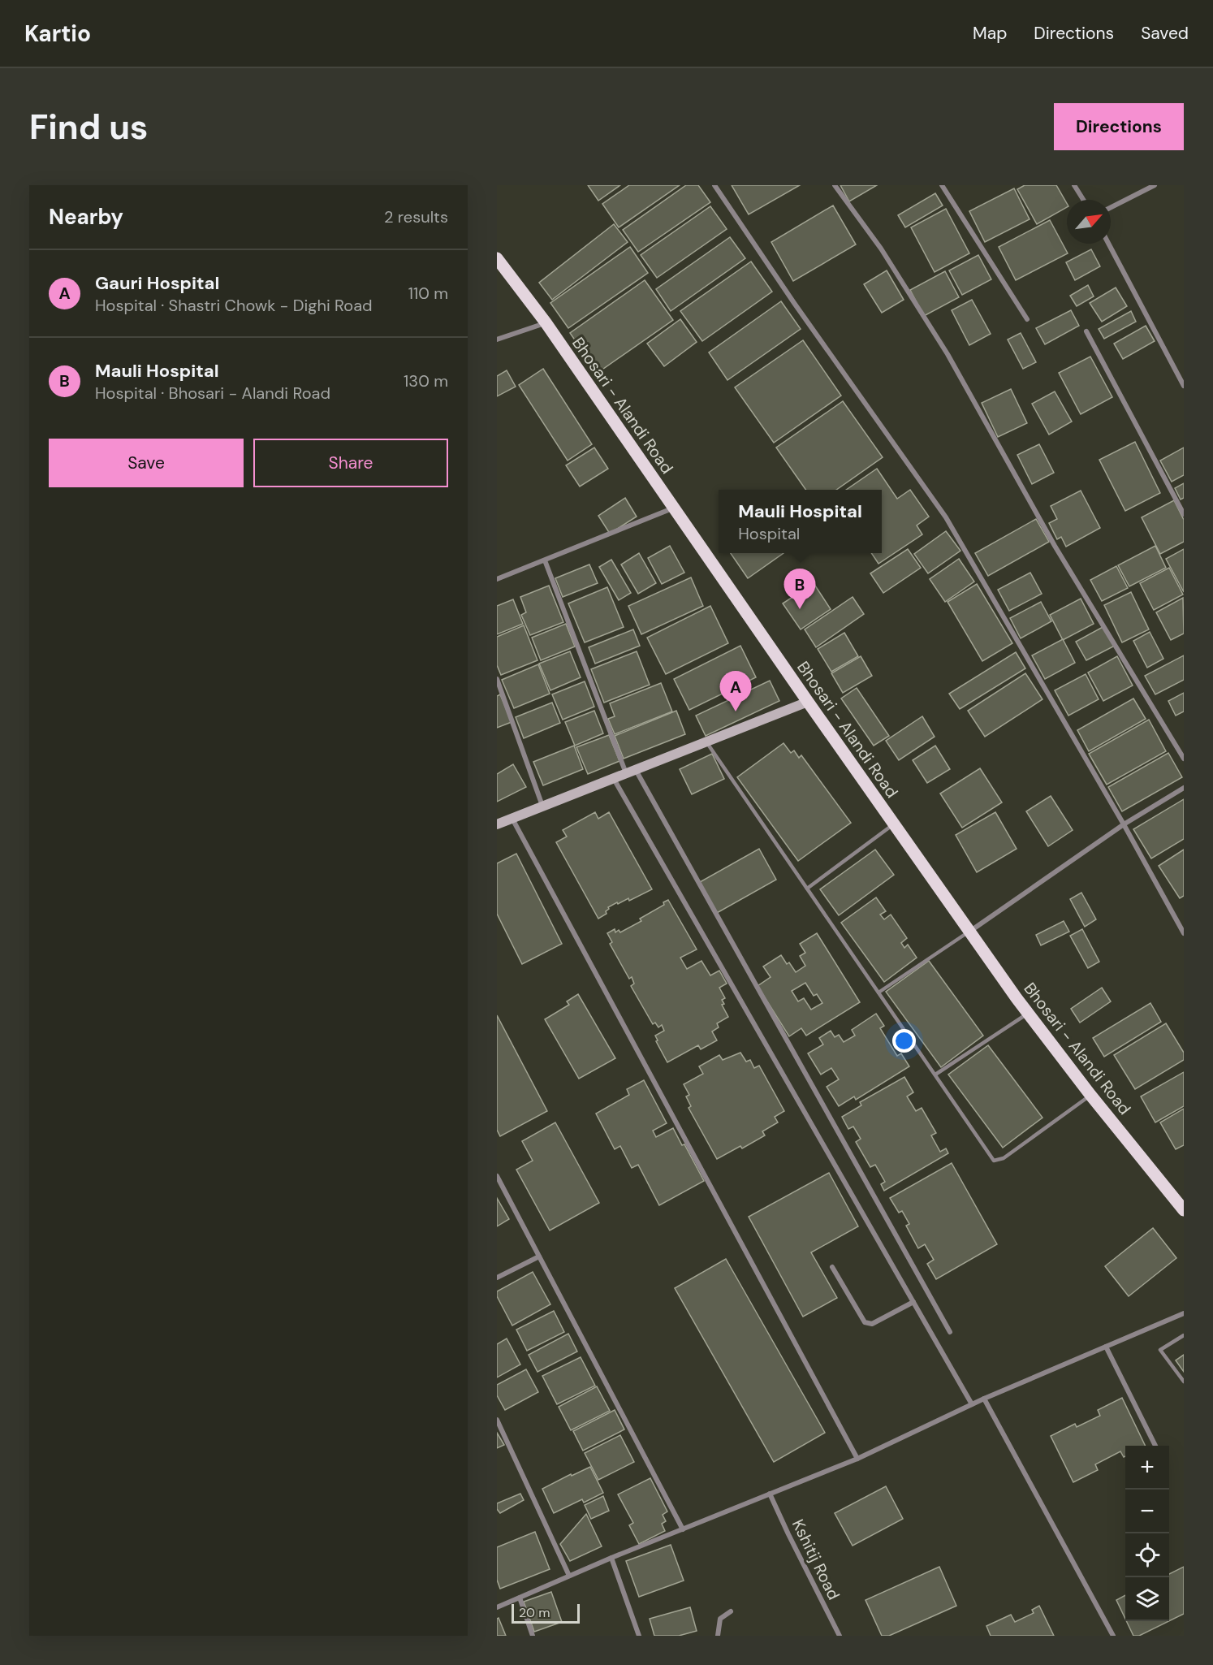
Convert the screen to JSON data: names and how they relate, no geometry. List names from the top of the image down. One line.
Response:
{"streets":{"main road":["Bhosari - Alandi Road"],"street":["Kshitij Road"]},"scale_bar":"20 m","north":"top right","page":{"header":"Kartio","nav":["Map","Directions","Saved"],"buttons":["Directions",["Save","Share"]],"title":"Find us","heading":["Nearby","2 results"],"list":[{"mark":"A","name":"Gauri Hospital","note":"Hospital · Shastri Chowk - Dighi Road","value":"110 m"},{"mark":"B","name":"Mauli Hospital","note":"Hospital · Bhosari - Alandi Road","value":"130 m"}],"popup":["Mauli Hospital","Hospital"],"pins":["B","A"],"map_buttons":["+","−"],"scale":"20 m"}}
